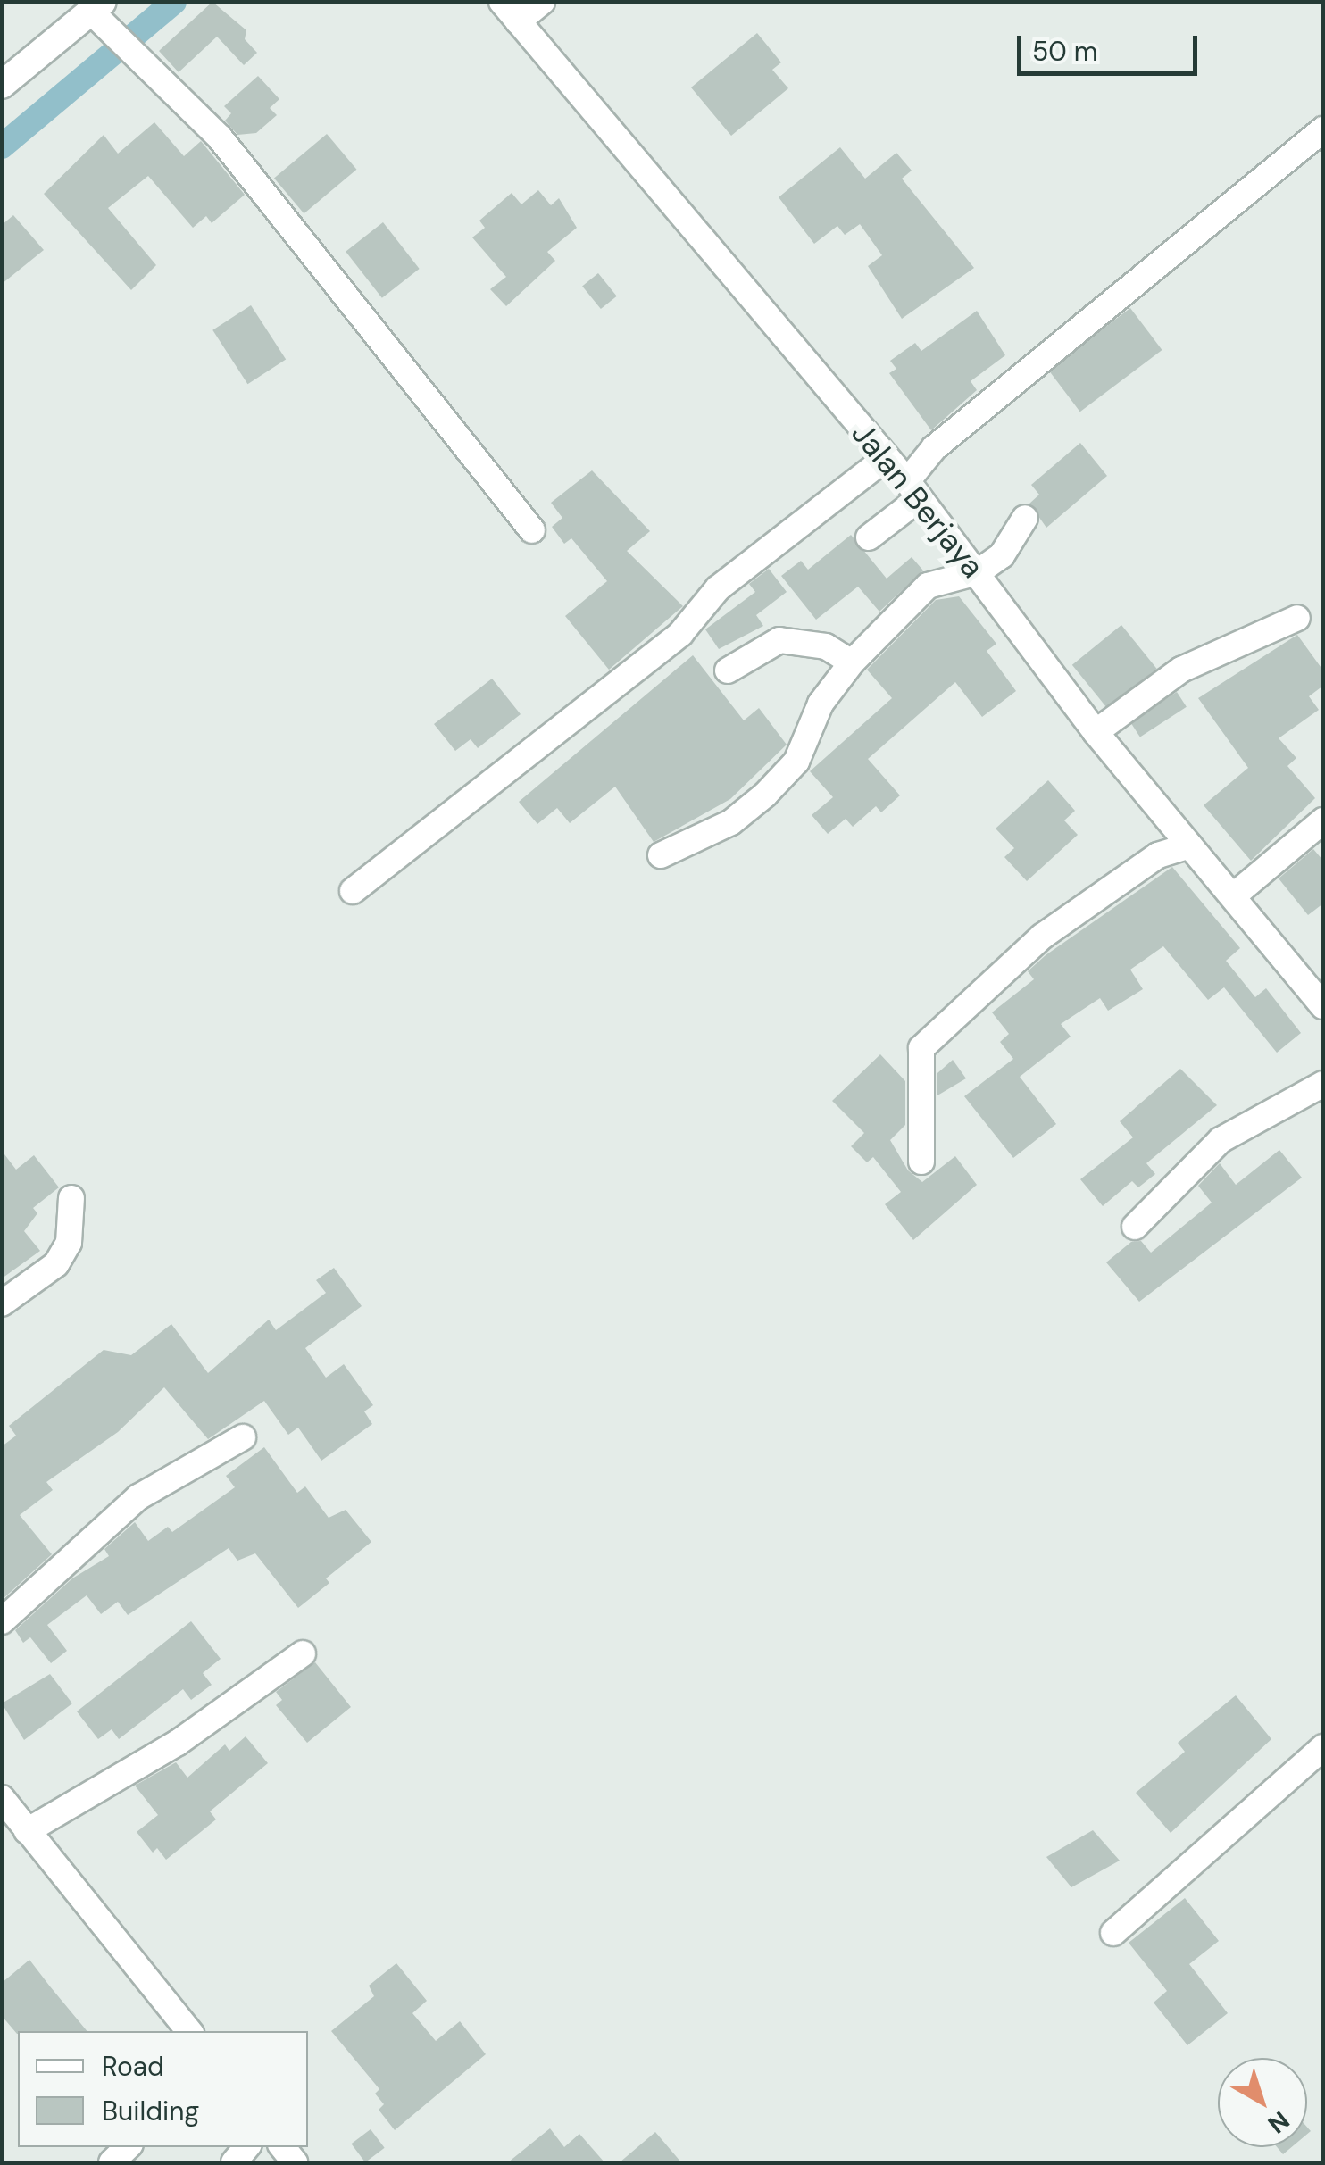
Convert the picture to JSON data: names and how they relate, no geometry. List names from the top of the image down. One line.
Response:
{"streets":{"street":["Jalan Berjaya"]},"legend":["Road","Building"],"scale_bar":"50 m","north":"bottom right"}
